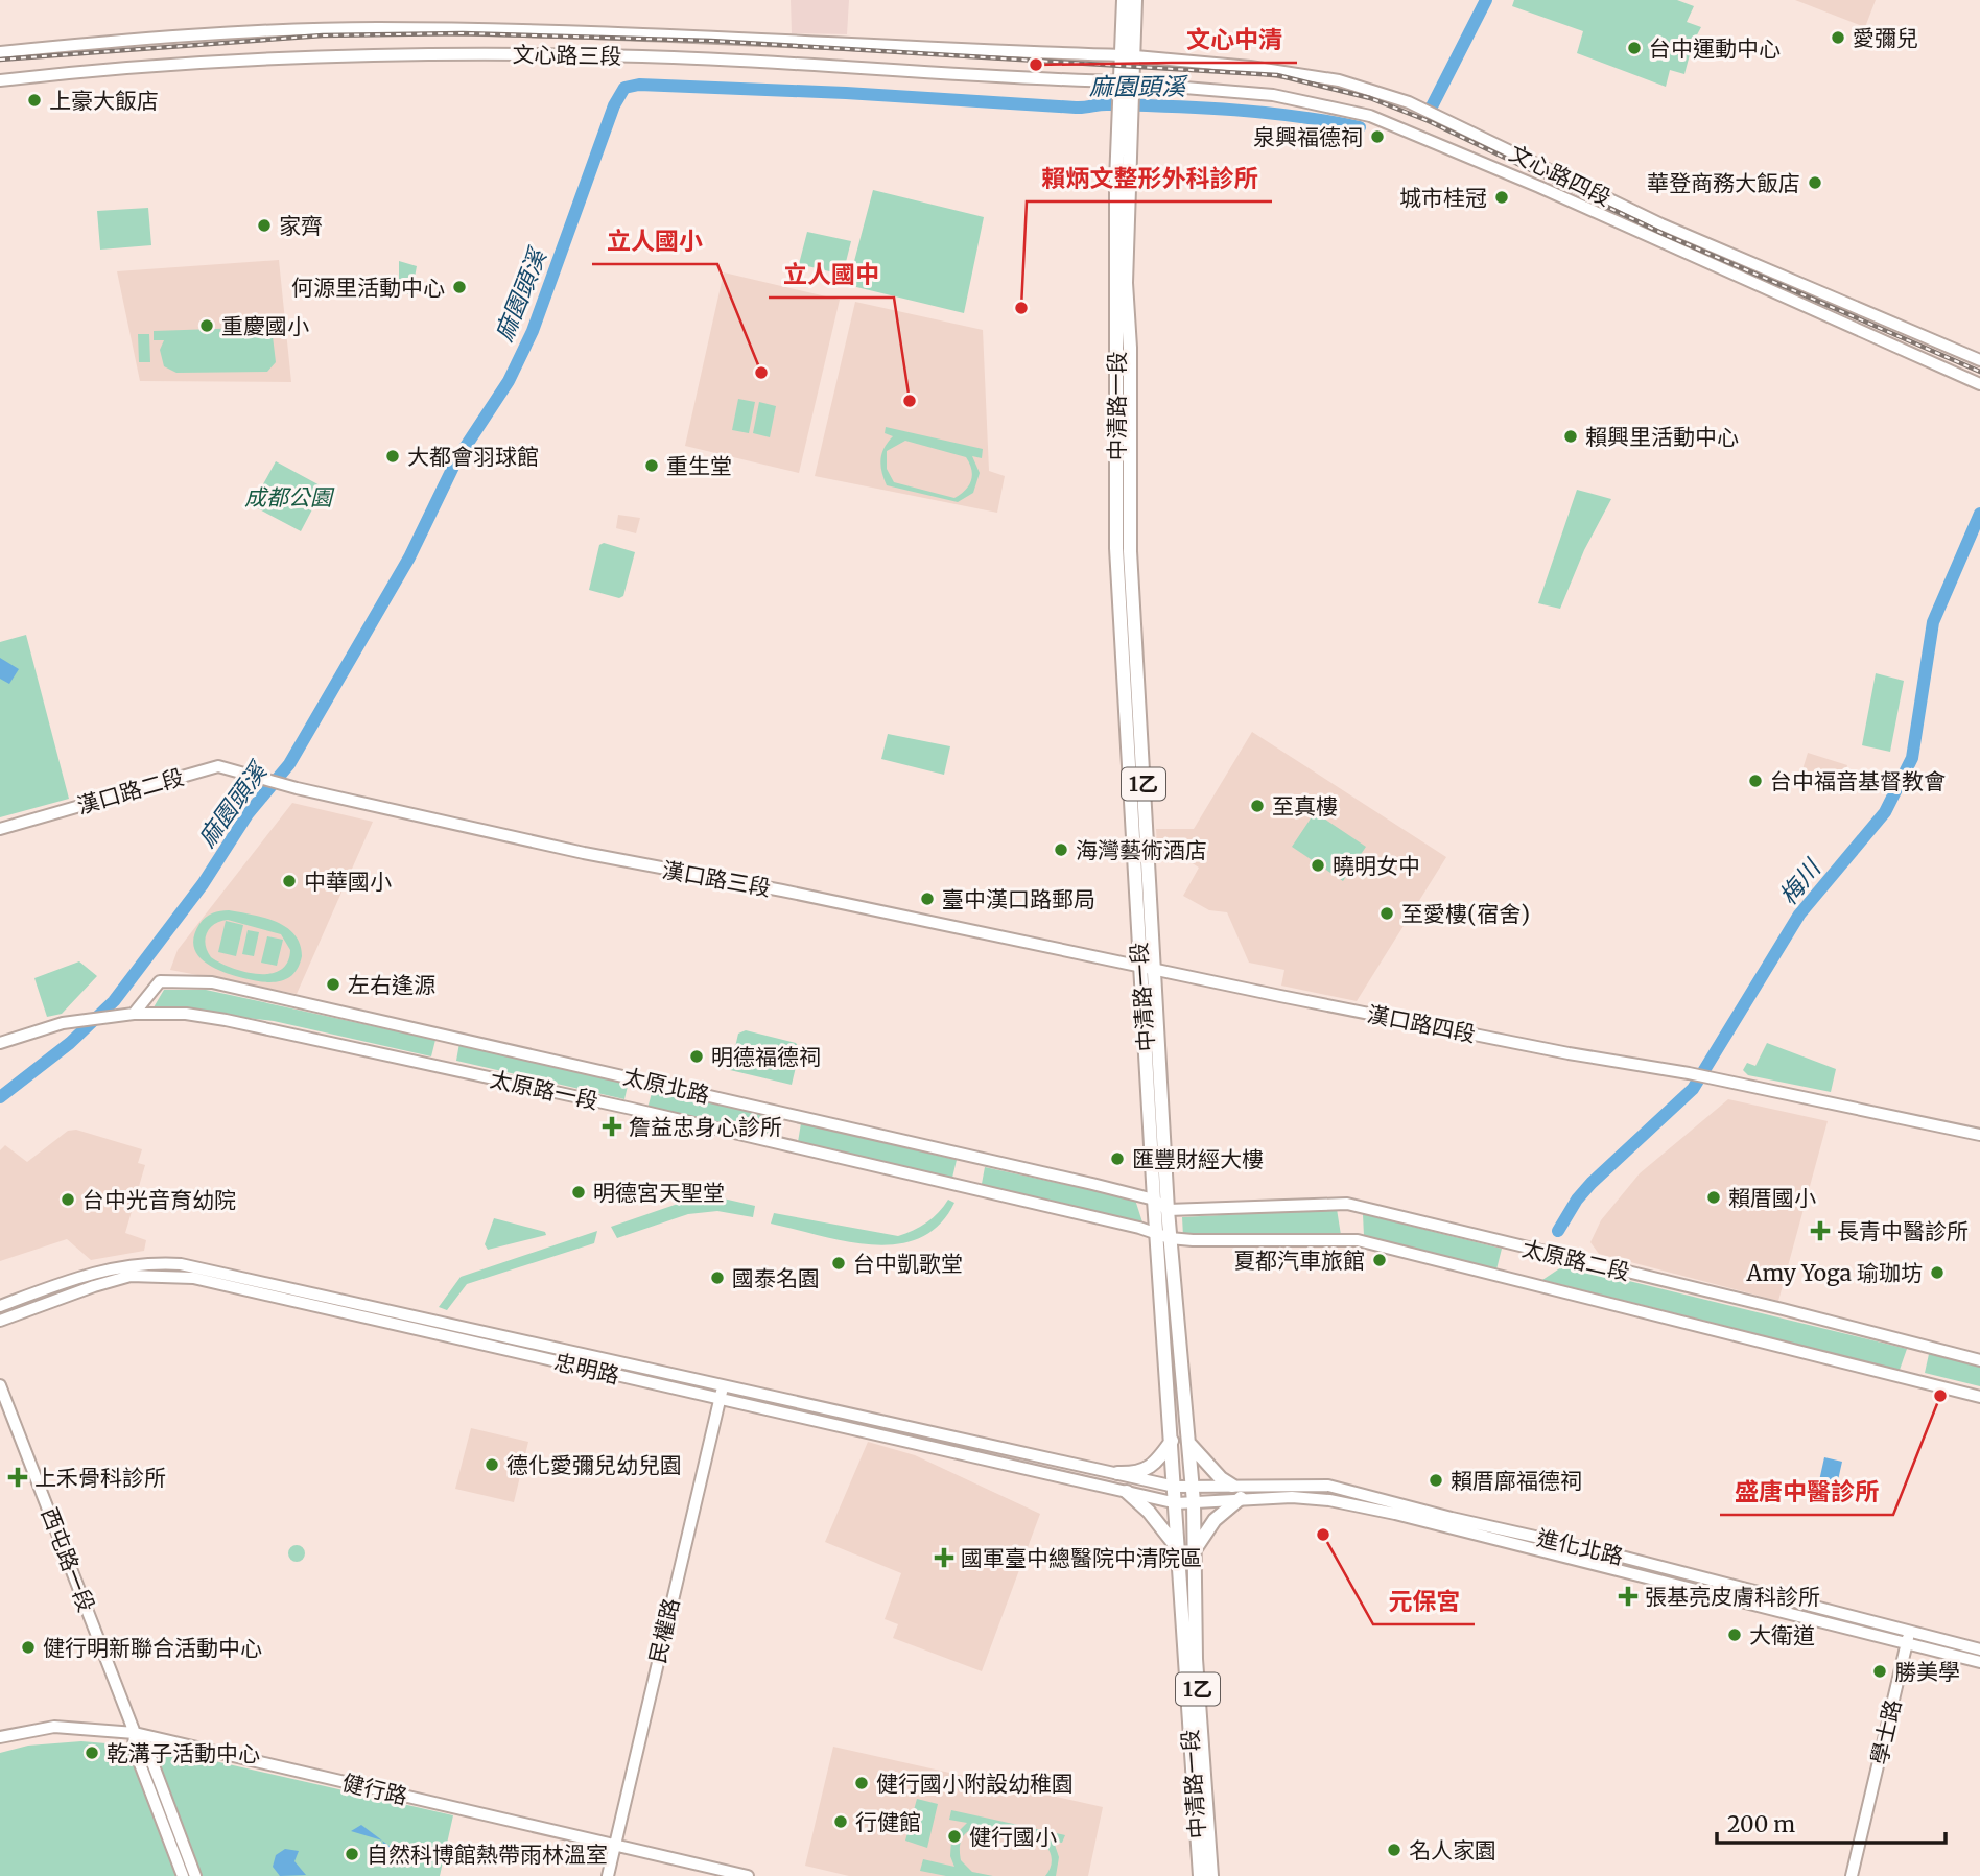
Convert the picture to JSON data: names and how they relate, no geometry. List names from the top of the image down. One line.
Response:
{"streets":{"main road":["中清路一段","1乙"],"street":["文心路三段","文心路四段","漢口路二段","漢口路三段","漢口路四段","太原北路","太原路一段","太原路二段","忠明路","進化北路","西屯路一段","民權路","學士路","健行路"]},"crossings":[["文心路三段","文心路四段"],["文心路三段","中清路一段"],["文心路三段","1乙"],["文心路四段","中清路一段"],["文心路四段","1乙"],["中清路一段","1乙"],["中清路一段","漢口路三段"],["中清路一段","漢口路四段"],["中清路一段","太原北路"],["中清路一段","太原路一段"],["中清路一段","太原路二段"],["中清路一段","忠明路"],["中清路一段","進化北路"],["漢口路二段","漢口路三段"],["漢口路三段","漢口路四段"],["太原北路","太原路一段"],["太原北路","太原路二段"],["太原路一段","太原路二段"],["忠明路","進化北路"],["忠明路","民權路"],["進化北路","學士路"],["西屯路一段","健行路"],["民權路","健行路"]],"water":["麻園頭溪","梅川"],"parks":["成都公園"],"places":{"other":["愛彌兒","台中運動中心","文心中清","上豪大飯店","泉興福德祠","華登商務大飯店","城市桂冠","家齊","何源里活動中心","賴炳文整形外科診所","重慶國小","立人國小","立人國中","賴興里活動中心","大都會羽球館","重生堂","台中福音基督教會","至真樓","海灣藝術酒店","曉明女中","中華國小","臺中漢口路郵局","至愛樓(宿舍)","左右逢源","明德福德祠","匯豐財經大樓","明德宮天聖堂","賴厝國小","台中光音育幼院","夏都汽車旅館","台中凱歌堂","Amy Yoga 瑜珈坊","國泰名園","盛唐中醫診所","德化愛彌兒幼兒園","賴厝廍福德祠","元保宮","大衛道","健行明新聯合活動中心","勝美學","乾溝子活動中心","健行國小附設幼稚園","行健館","健行國小","名人家園","自然科博館熱帶雨林溫室"],"health":["詹益忠身心診所","長青中醫診所","上禾骨科診所","國軍臺中總醫院中清院區","張基亮皮膚科診所"]},"scale_bar":"200 m"}
